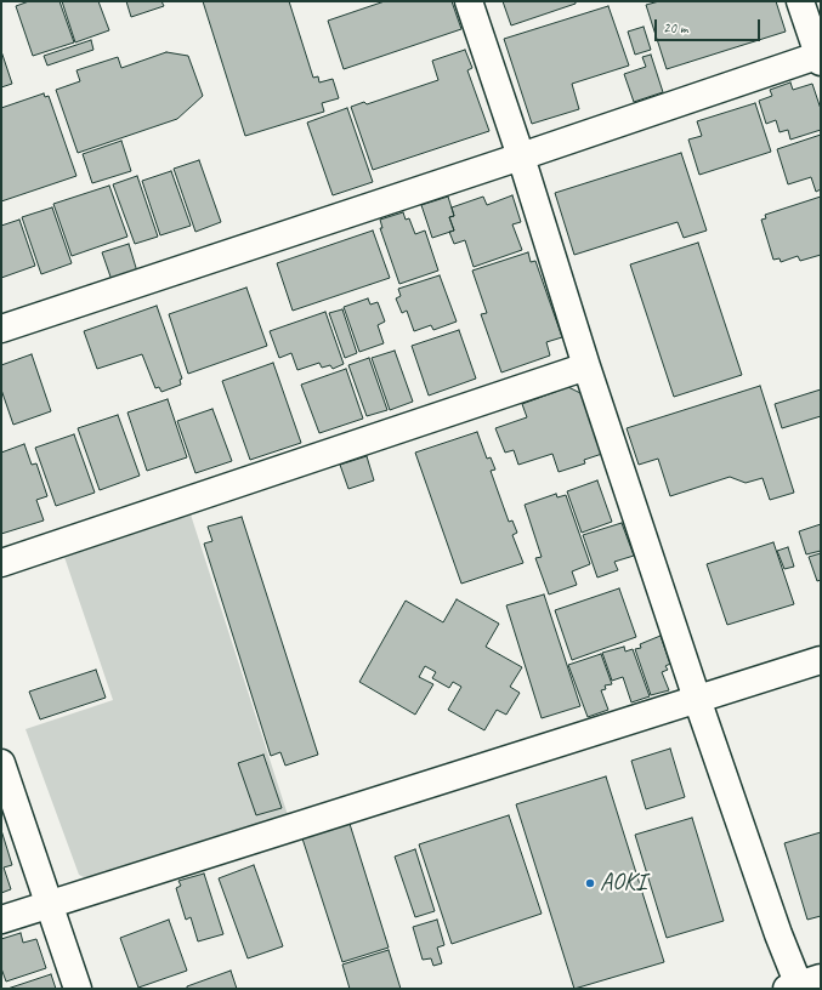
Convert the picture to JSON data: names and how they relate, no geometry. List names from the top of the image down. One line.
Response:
{"places":["AOKI"],"scale_bar":"20 m"}
